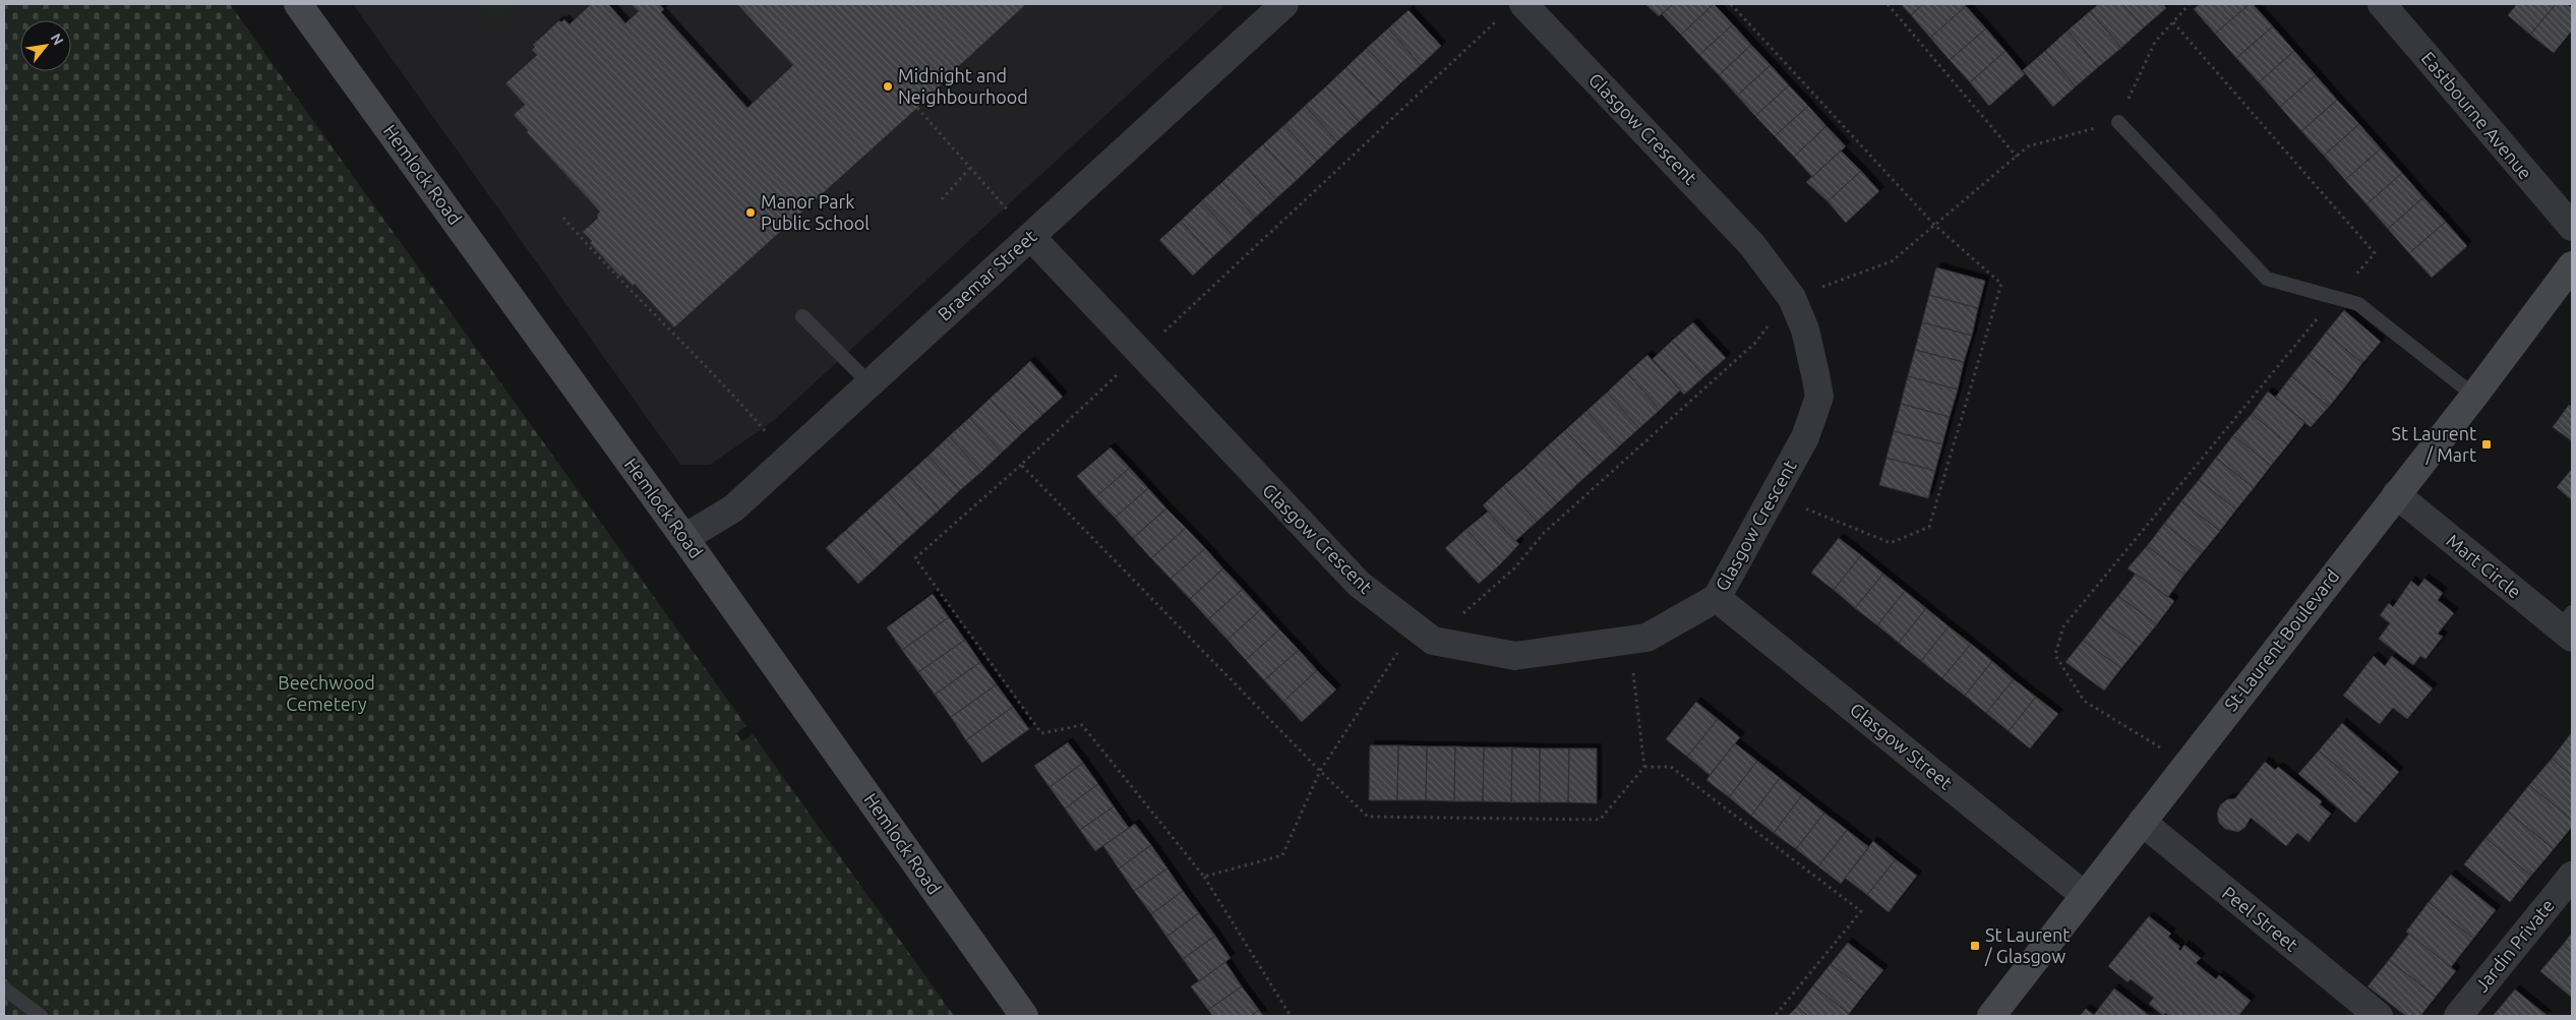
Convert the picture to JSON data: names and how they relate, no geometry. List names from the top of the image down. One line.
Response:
{"streets":{"main road":["Hemlock Road","St-Laurent Boulevard"],"street":["Eastbourne Avenue","Glasgow Crescent","Braemar Street","Mart Circle","Glasgow Street","Peel Street","Jardin Private"]},"crossings":[["Glasgow Crescent","Braemar Street"],["Glasgow Crescent","Glasgow Street"],["Hemlock Road","Braemar Street"],["Mart Circle","St-Laurent Boulevard"],["St-Laurent Boulevard","Glasgow Street"],["St-Laurent Boulevard","Peel Street"]],"parks":["Beechwood Cemetery"],"places":{"other":["Midnight and Neighbourhood","Manor Park Public School"],"transit":["St Laurent / Mart","St Laurent / Glasgow"]},"north":"top right"}
